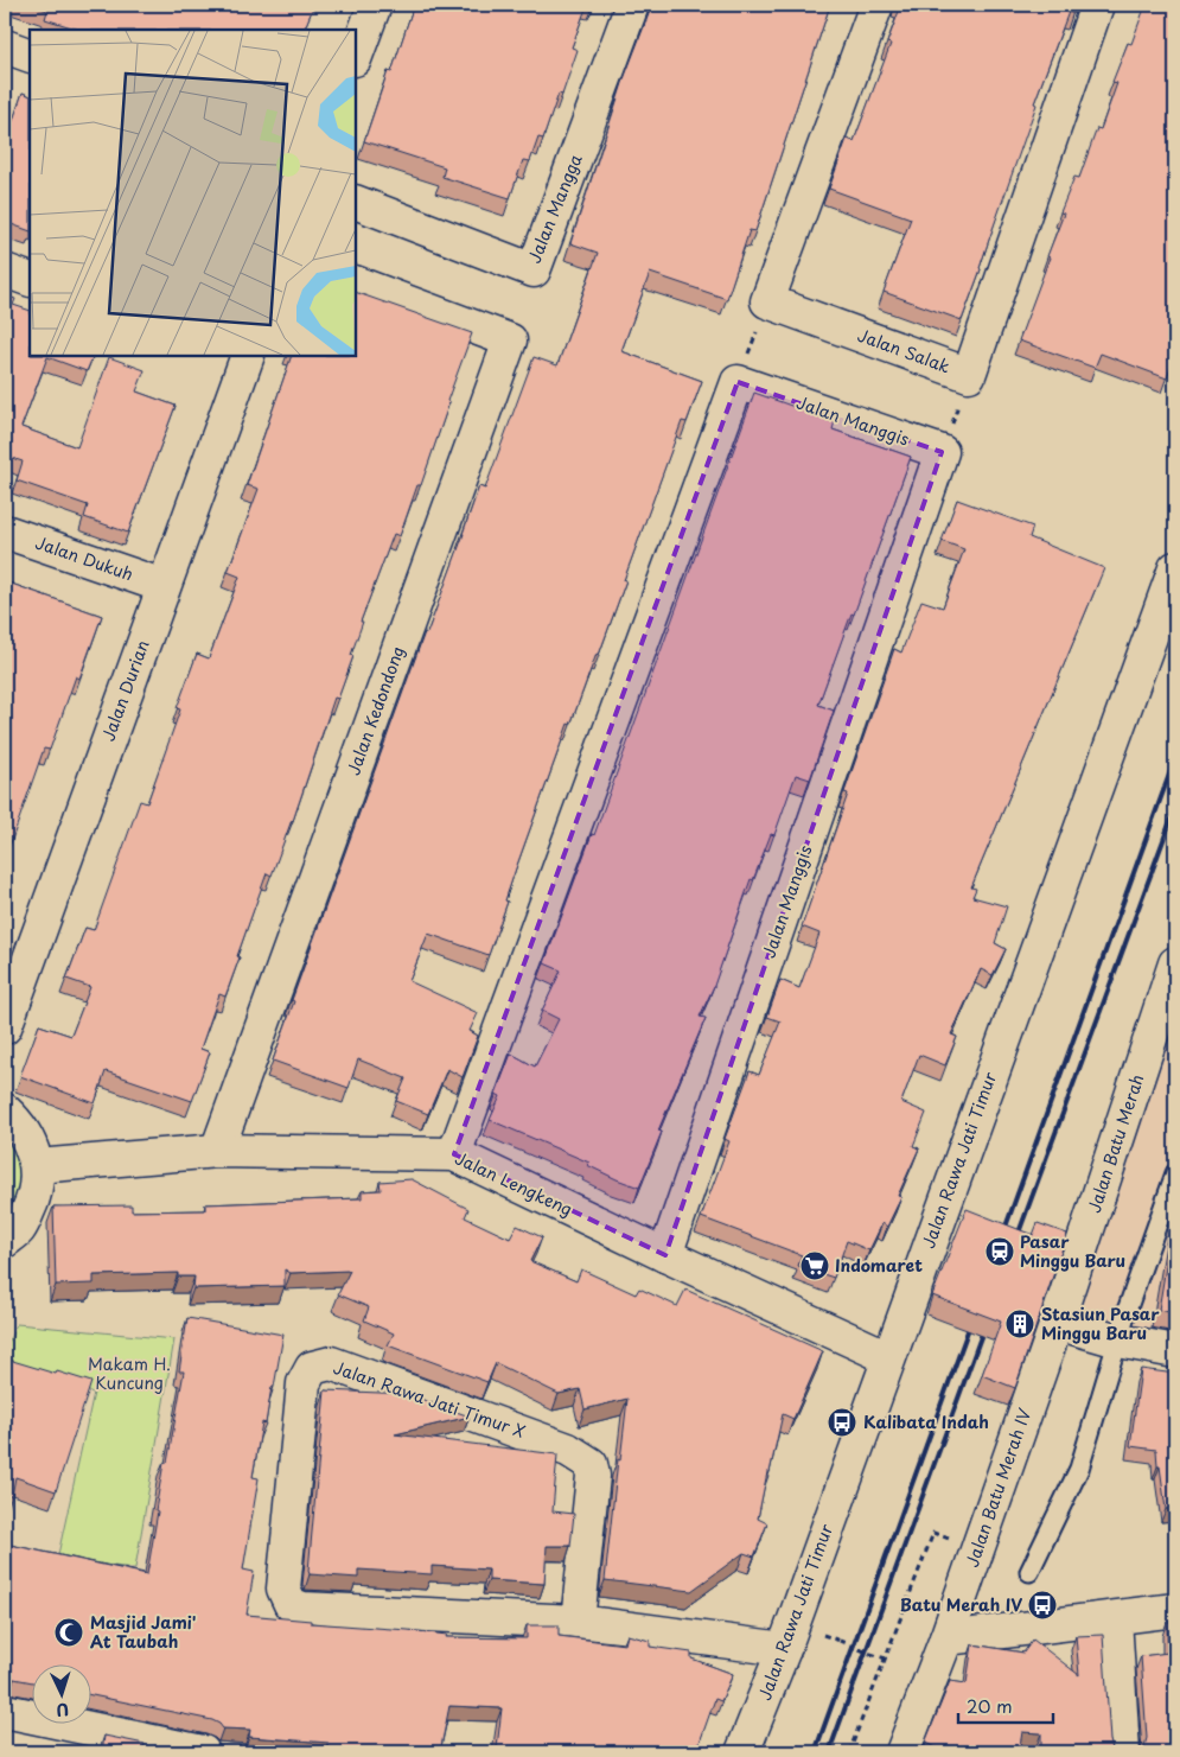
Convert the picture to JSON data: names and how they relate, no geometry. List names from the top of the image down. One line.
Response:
{"streets":{"street":["Jalan Mangga","Jalan Salak","Jalan Manggis","Jalan Dukuh","Jalan Durian","Jalan Kedondong","Jalan Batu Merah","Jalan Rawa Jati Timur","Jalan Lengkeng","Jalan Rawa Jati Timur X","Jalan Batu Merah IV"]},"crossings":[["Jalan Manggis","Jalan Lengkeng"],["Jalan Dukuh","Jalan Durian"],["Jalan Kedondong","Jalan Lengkeng"],["Jalan Batu Merah","Jalan Batu Merah IV"],["Jalan Rawa Jati Timur","Jalan Lengkeng"],["Jalan Rawa Jati Timur","Jalan Rawa Jati Timur X"]],"parks":["Makam H. Kuncung"],"places":{"station":["Pasar Minggu Baru"],"supermarket":["Indomaret"],"building":["Stasiun Pasar Minggu Baru"],"bus stop":["Kalibata Indah","Batu Merah IV"],"mosque":["Masjid Jami' At Taubah"]},"scale_bar":"20 m","north":"bottom"}
